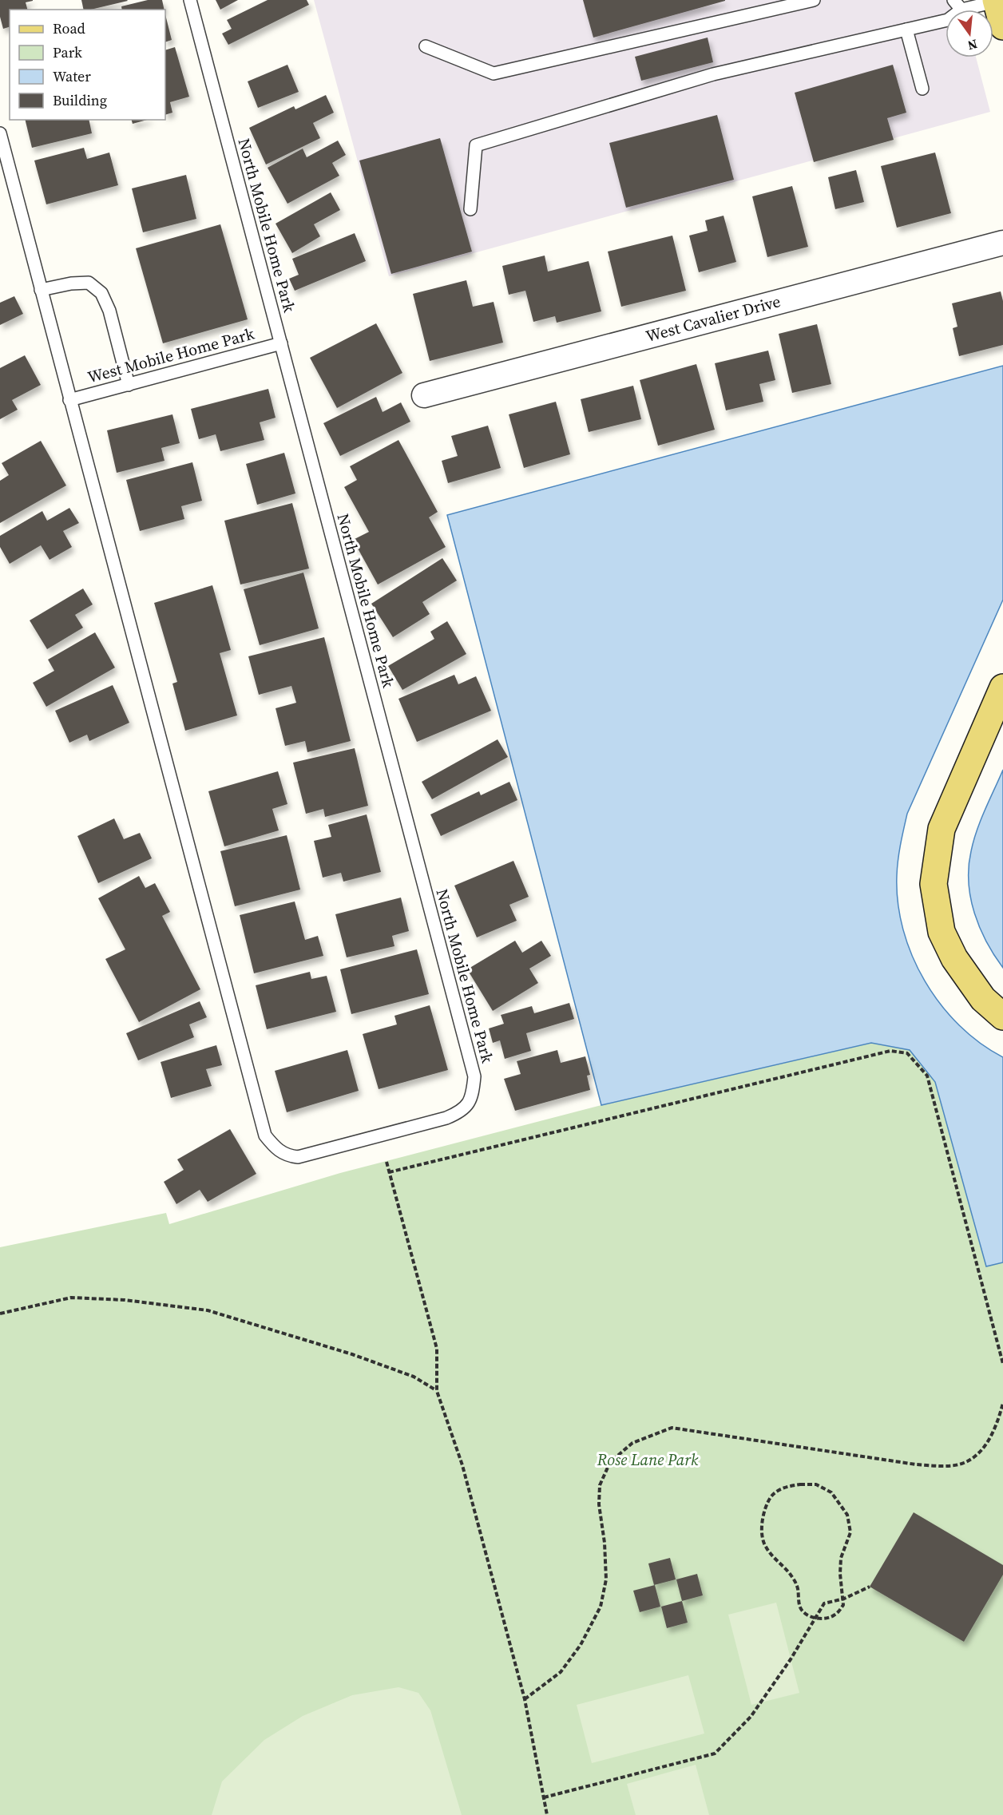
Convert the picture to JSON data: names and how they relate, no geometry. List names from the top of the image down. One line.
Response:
{"streets":{"street":["West Cavalier Drive"],"lane":["North Mobile Home Park","West Mobile Home Park"]},"crossings":[["North Mobile Home Park","West Mobile Home Park"]],"parks":["Rose Lane Park"],"legend":["Road","Park","Water","Building"],"north":"bottom"}
